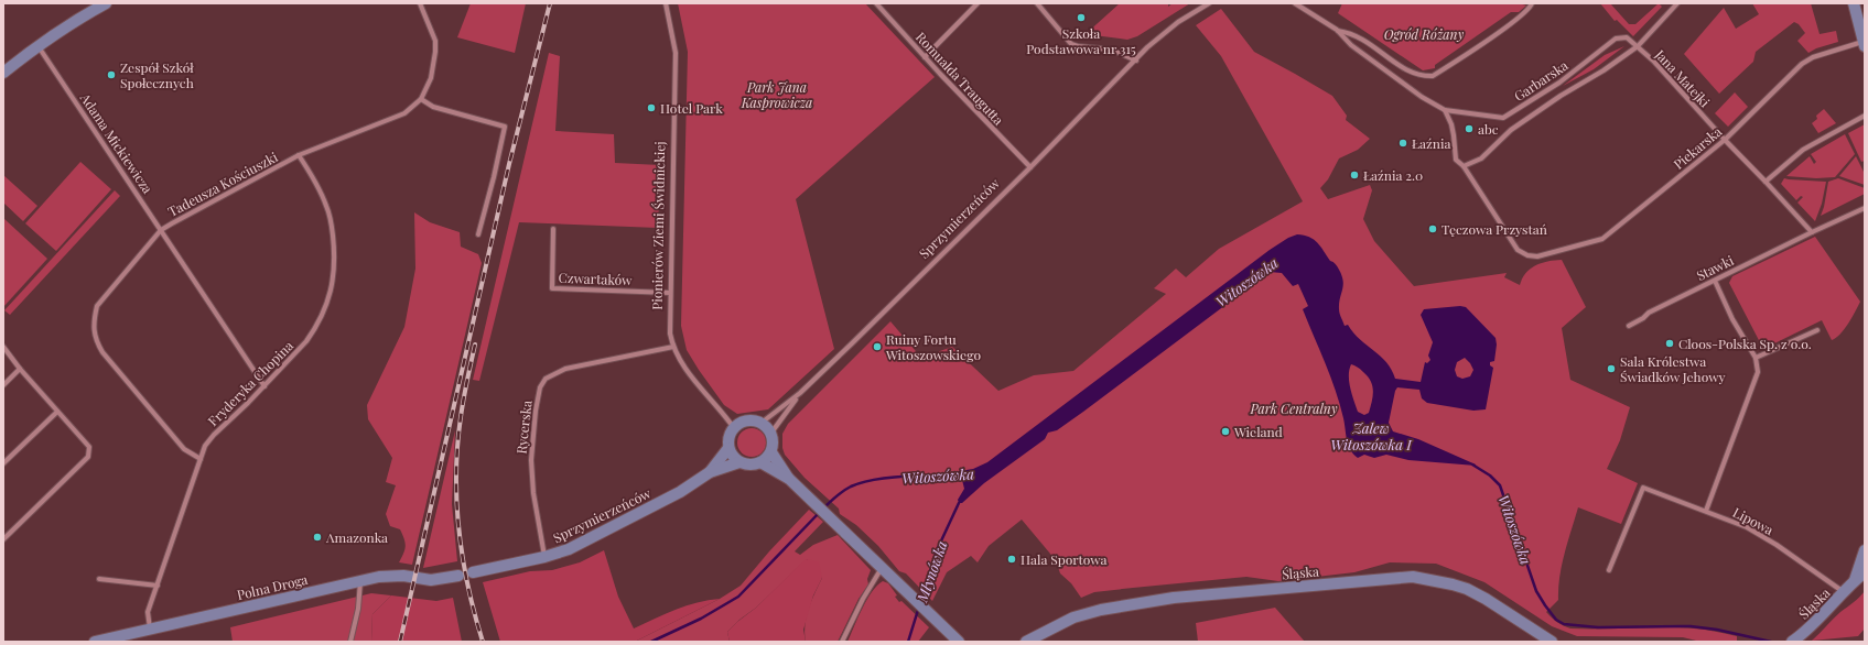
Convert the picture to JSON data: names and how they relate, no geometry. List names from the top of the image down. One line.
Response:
{"streets":{"street":["Romualda Traugutta","Jana Matejki","Garbarska","Adama Mickiewicza","Piekarska","Tadeusza Kościuszki","Sprzymierzeńców","Pionierów Ziemi Świdnickiej","Stawki","Czwartaków","Fryderyka Chopina","Rycerska","Lipowa","Śląska","Polna Droga"]},"crossings":[["Romualda Traugutta","Sprzymierzeńców"],["Jana Matejki","Garbarska"],["Jana Matejki","Piekarska"],["Jana Matejki","Stawki"],["Garbarska","Piekarska"],["Adama Mickiewicza","Tadeusza Kościuszki"],["Adama Mickiewicza","Fryderyka Chopina"],["Tadeusza Kościuszki","Fryderyka Chopina"],["Sprzymierzeńców","Pionierów Ziemi Świdnickiej"],["Sprzymierzeńców","Rycerska"],["Pionierów Ziemi Świdnickiej","Czwartaków"],["Pionierów Ziemi Świdnickiej","Rycerska"],["Fryderyka Chopina","Polna Droga"],["Lipowa","Śląska"]],"water":["Witoszówka","Zalew Witoszówka I","Młynówka"],"parks":["Ogród Różany","Park Jana Kasprowicza","Park Centralny"],"places":["Szkoła Podstawowa nr 315","Zespół Szkół Społecznych","Hotel Park","abc","Łaźnia","Łaźnia 2.0","Tęczowa Przystań","Cloos-Polska Sp. z o.o.","Ruiny Fortu Witoszowskiego","Sala Królestwa Świadków Jehowy","Wieland","Amazonka","Hala Sportowa"]}
